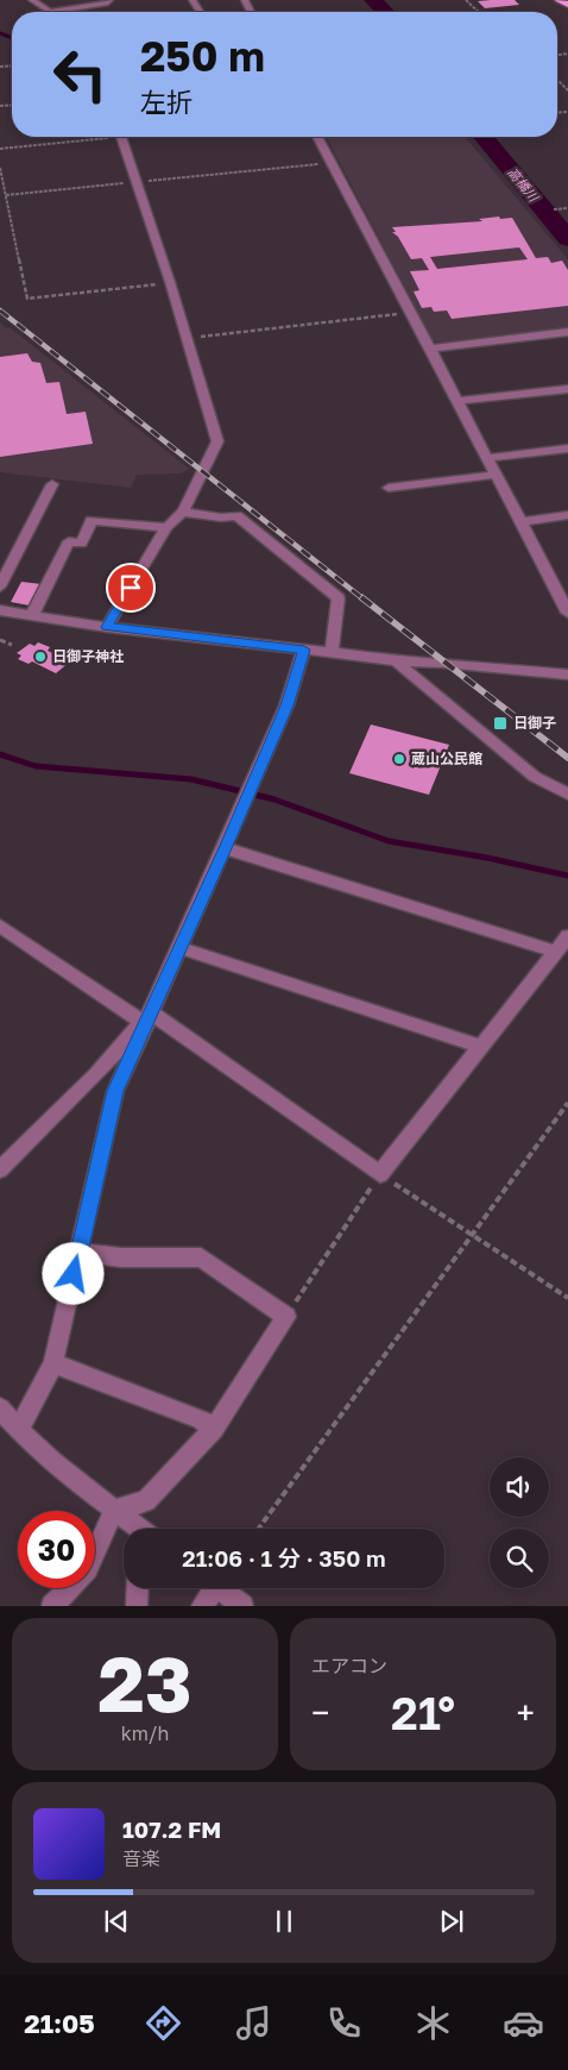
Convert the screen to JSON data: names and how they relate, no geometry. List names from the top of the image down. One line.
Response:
{"water":["高橋川"],"places":{"other":["日御子神社","蔵山公民館"],"transit":["日御子"]},"page":{"turn":["250 m","左折"],"limit":"30","trip":"21:06 · 1 分 · 350 m","tile":[["23","km/h"],"エアコン"],"heat":["−","21°","+"],"song":["107.2 FM","音楽"],"tabs":"21:05"}}
